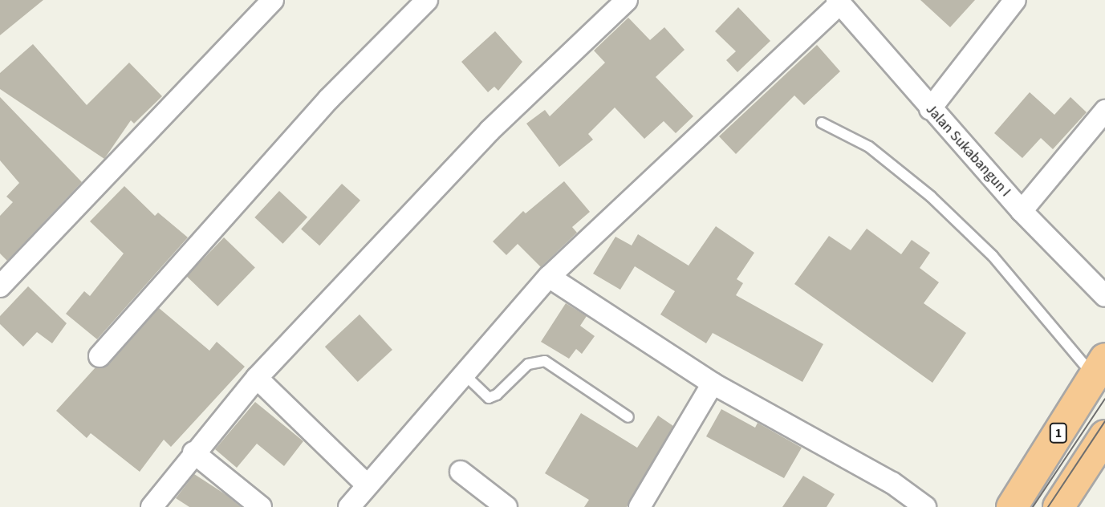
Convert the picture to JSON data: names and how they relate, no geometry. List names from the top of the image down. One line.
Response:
{"streets":{"highway":["1"],"street":["Jalan Sukabangun I"]}}
